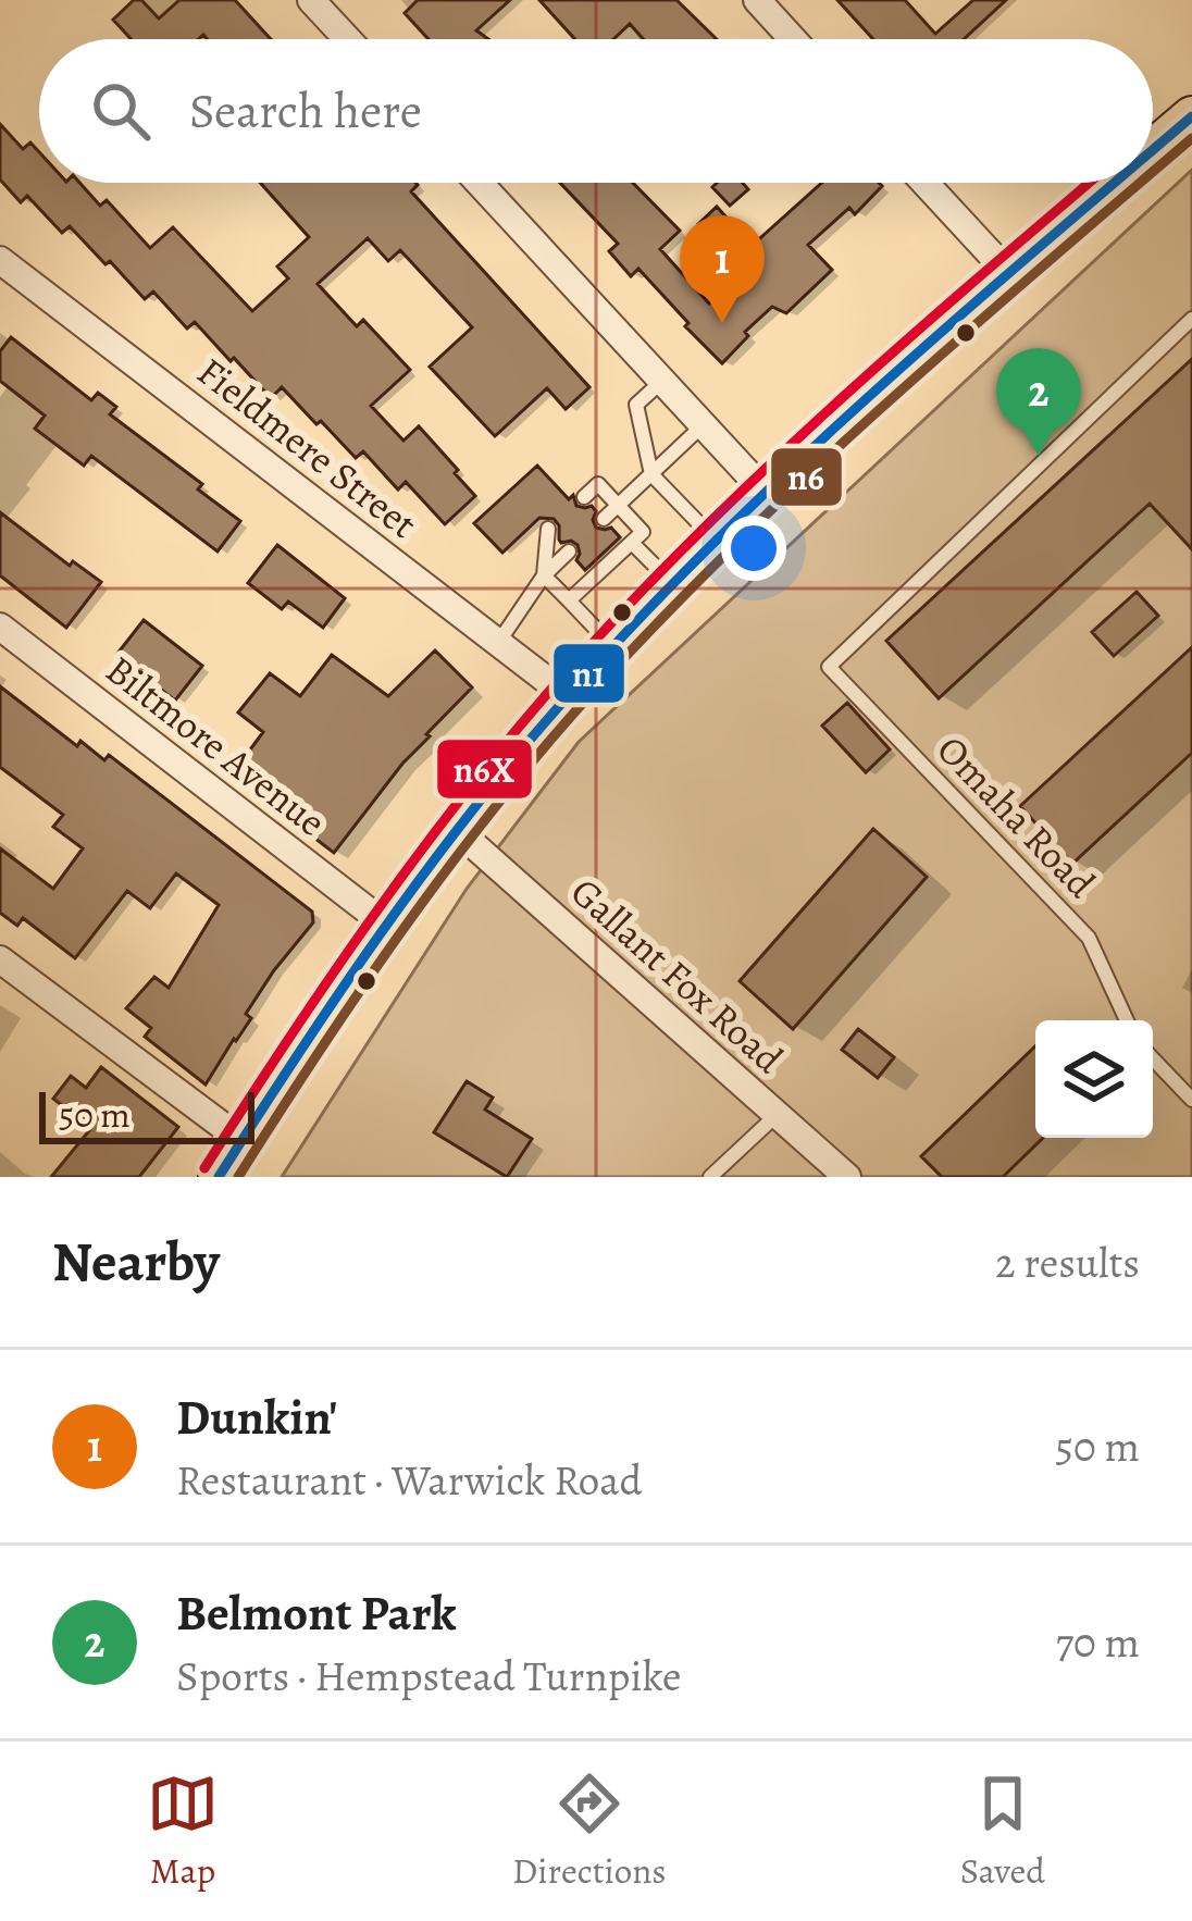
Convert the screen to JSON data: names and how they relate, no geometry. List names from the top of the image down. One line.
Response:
{"streets":{"street":["Fieldmere Street","Biltmore Avenue","Gallant Fox Road"],"lane":["Omaha Road"]},"lines":["transit line n1","transit line n6","transit line n6X"],"scale_bar":"50 m","page":{"search":"Search here","pins":["1","2"],"scale":"50 m","heading":["Nearby","2 results"],"list":[{"mark":"1","name":"Dunkin'","note":"Restaurant · Warwick Road","value":"50 m"},{"mark":"2","name":"Belmont Park","note":"Sports · Hempstead Turnpike","value":"70 m"}],"nav":["Map","Directions","Saved"]}}
